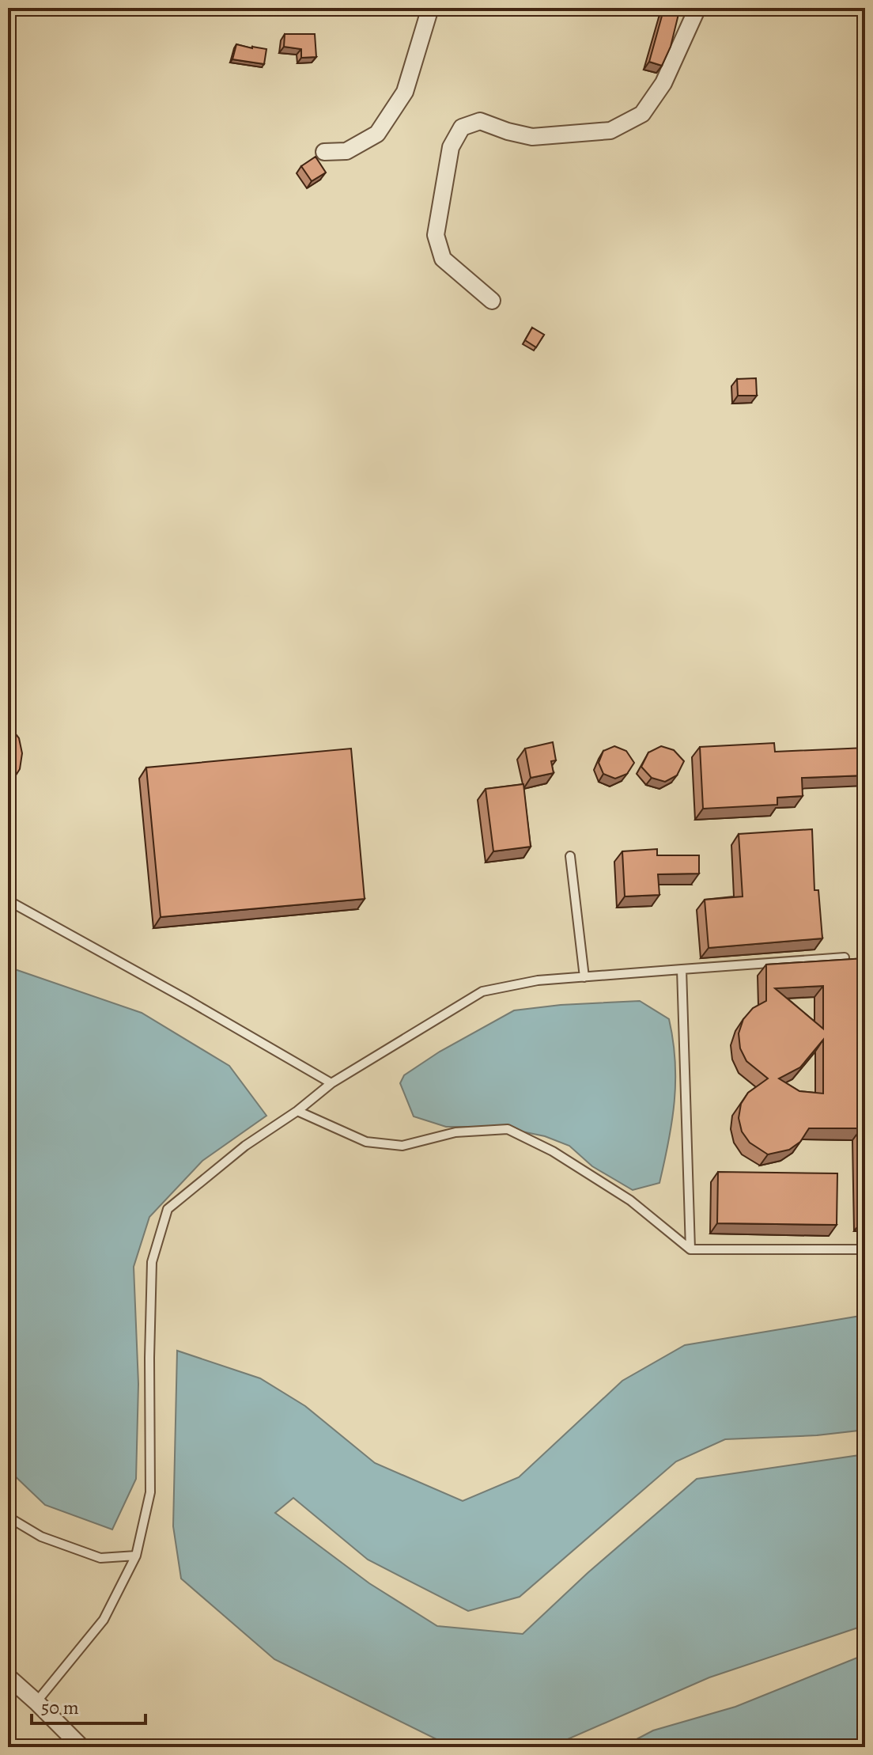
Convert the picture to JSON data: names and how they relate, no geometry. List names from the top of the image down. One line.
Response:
{"scale_bar":"50 m"}
